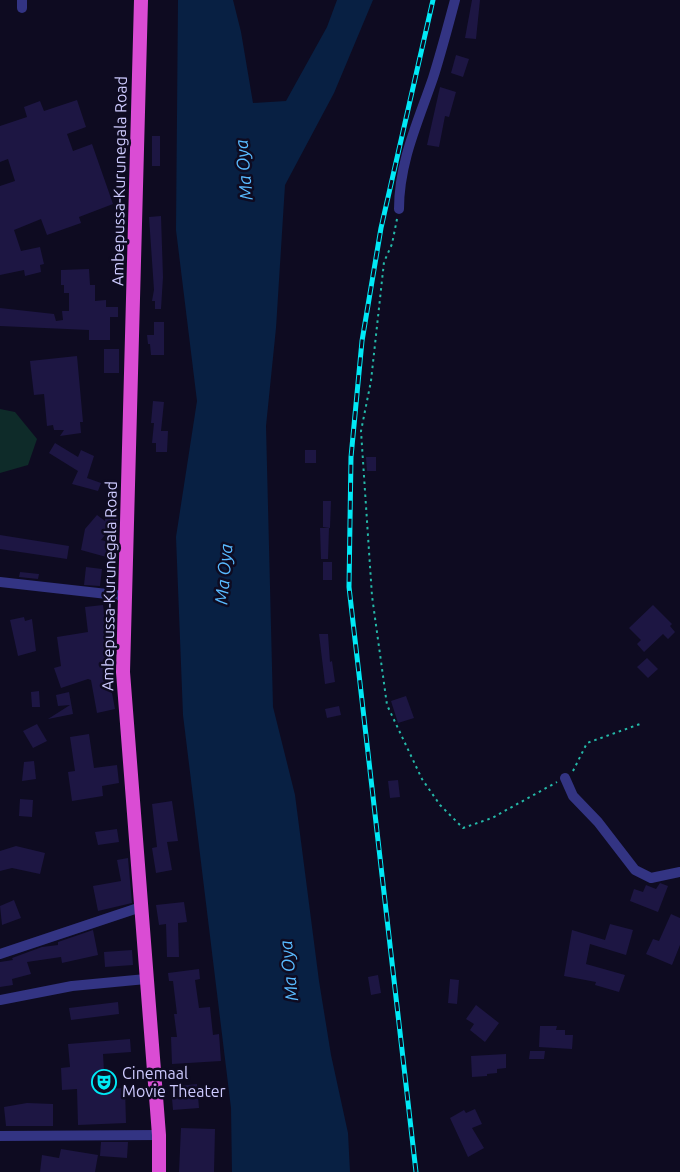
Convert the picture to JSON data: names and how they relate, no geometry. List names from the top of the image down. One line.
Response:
{"streets":{"highway":["Ambepussa-Kurunegala Road"]},"water":["Ma Oya"],"places":{"theatre":["Cinemaal Movie Theater"]}}
